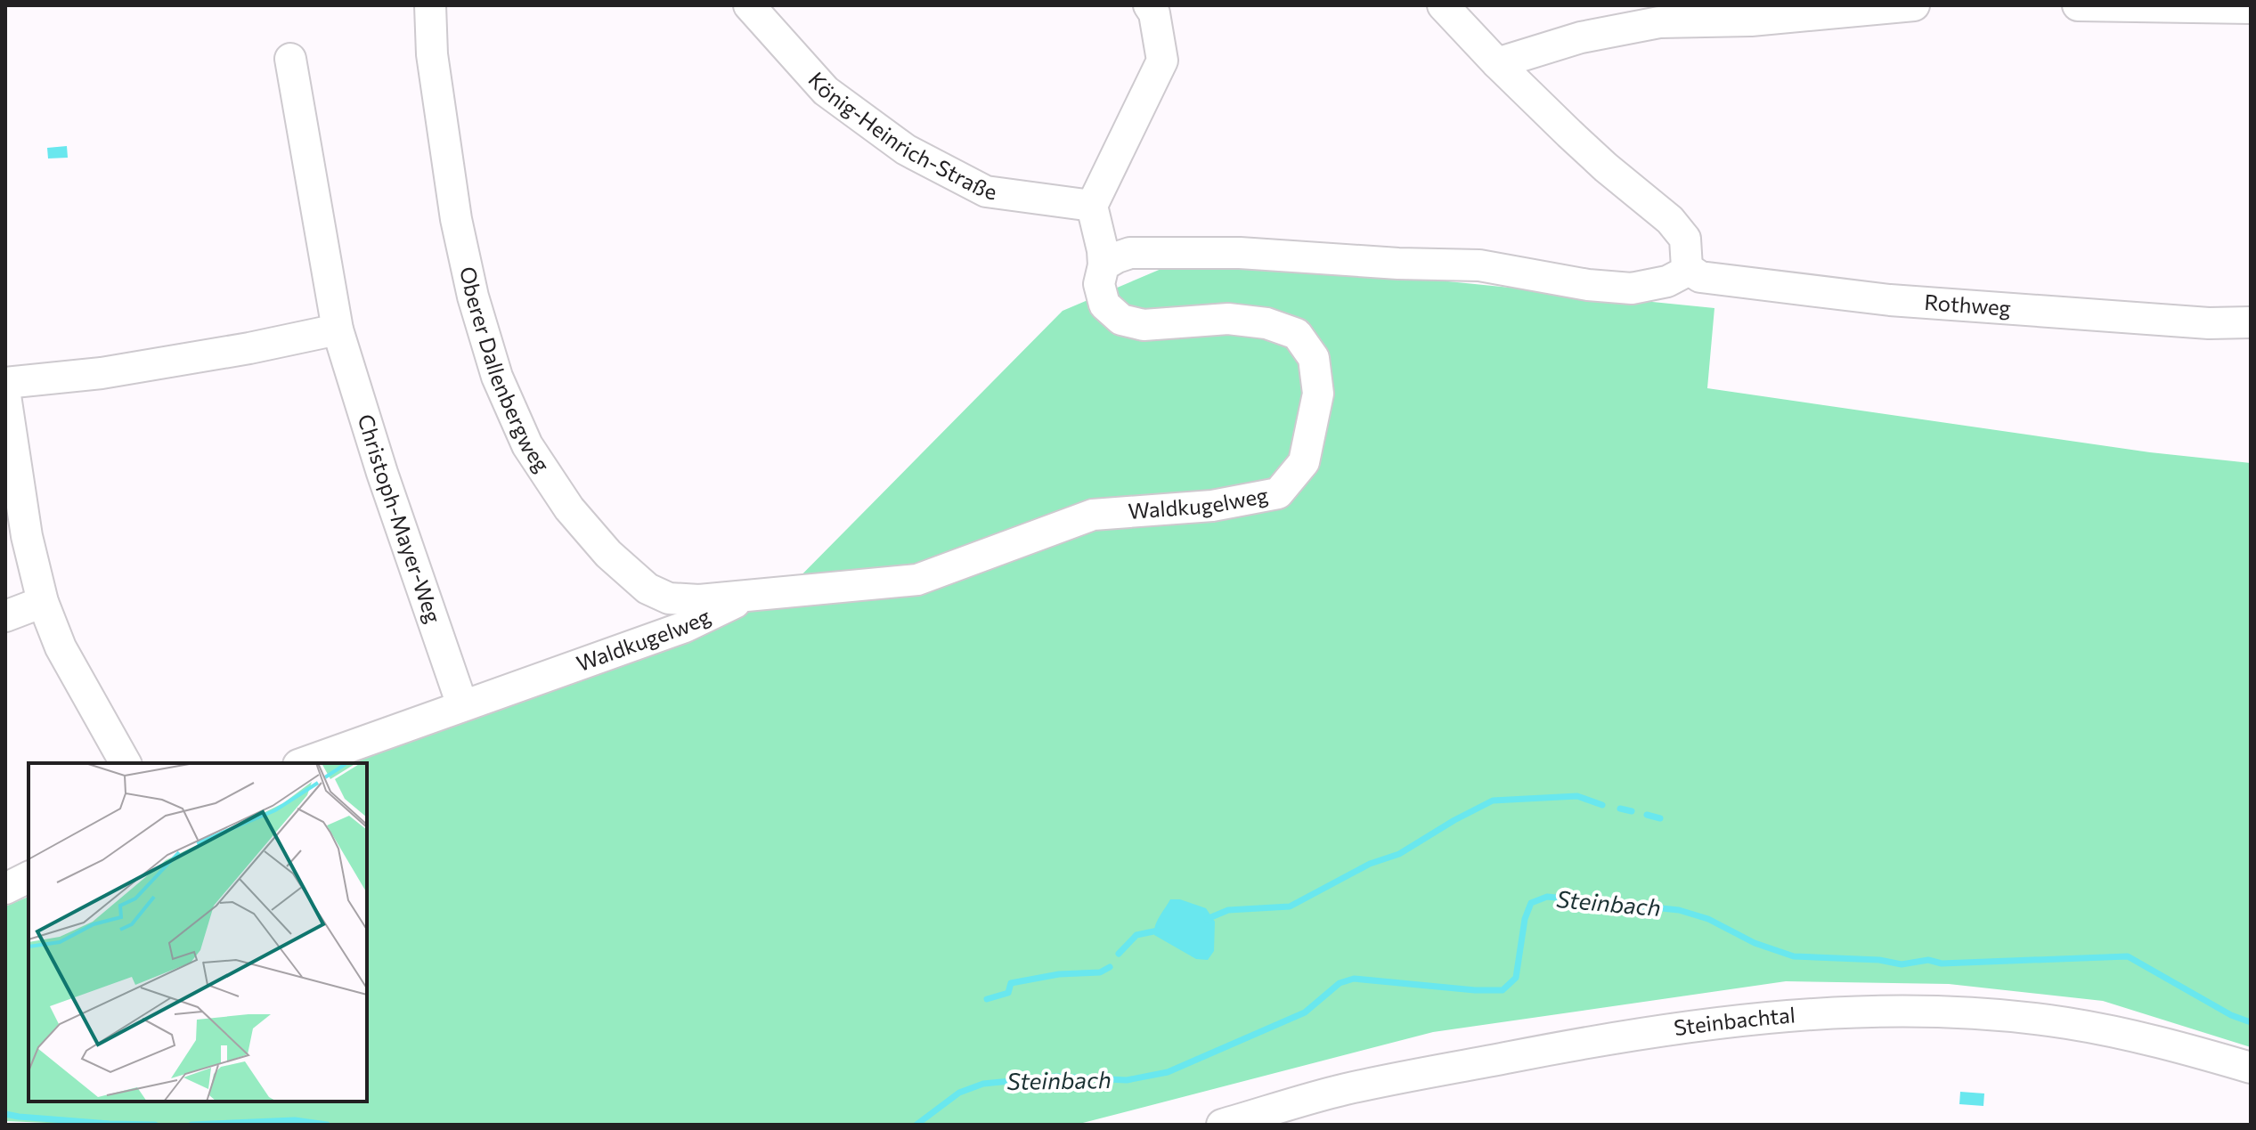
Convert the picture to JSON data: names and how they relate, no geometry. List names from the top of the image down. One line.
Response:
{"streets":{"street":["König-Heinrich-Straße","Rothweg","Oberer Dallenbergweg","Waldkugelweg","Christoph-Mayer-Weg","Steinbachtal"]},"crossings":[["König-Heinrich-Straße","Waldkugelweg"],["Oberer Dallenbergweg","Waldkugelweg"],["Waldkugelweg","Christoph-Mayer-Weg"]],"water":["Steinbach"]}
